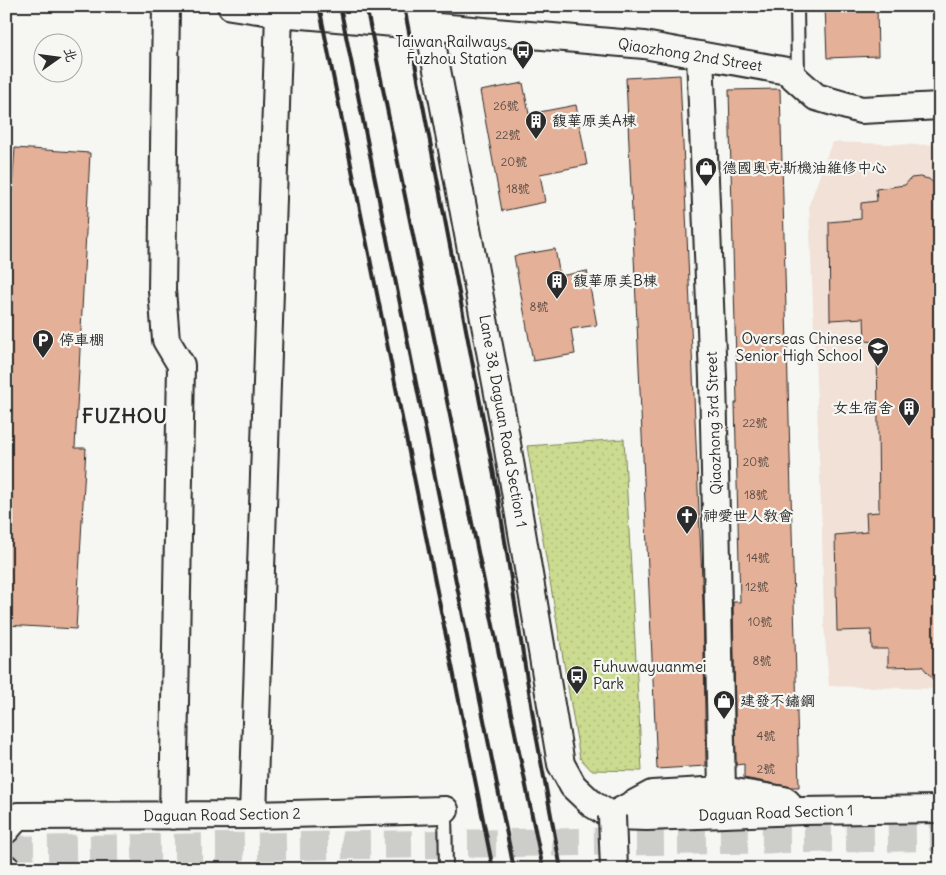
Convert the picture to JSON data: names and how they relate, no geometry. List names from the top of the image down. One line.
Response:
{"streets":{"street":["Qiaozhong 2nd Street","Lane 38, Daguan Road Section 1","Qiaozhong 3rd Street","Daguan Road Section 1","Daguan Road Section 2"]},"crossings":[["Qiaozhong 2nd Street","Lane 38, Daguan Road Section 1"],["Qiaozhong 2nd Street","Qiaozhong 3rd Street"],["Lane 38, Daguan Road Section 1","Daguan Road Section 1"]],"districts":["FUZHOU"],"places":{"bus stop":["Taiwan Railways Fuzhou Station","Fuhuwayuanmei Park"],"building":["馥華原美A棟","馥華原美B棟","女生宿舍"],"shop":["德國奧克斯機油維修中心","建發不鏽鋼"],"parking":["停車棚"],"school or university":["Overseas Chinese Senior High School"],"church":["神愛世人教會"]},"house_numbers":["26號","22號","20號","18號","8號","22號","20號","18號","14號","12號","10號","8號","4號","2號"],"north":"right"}
